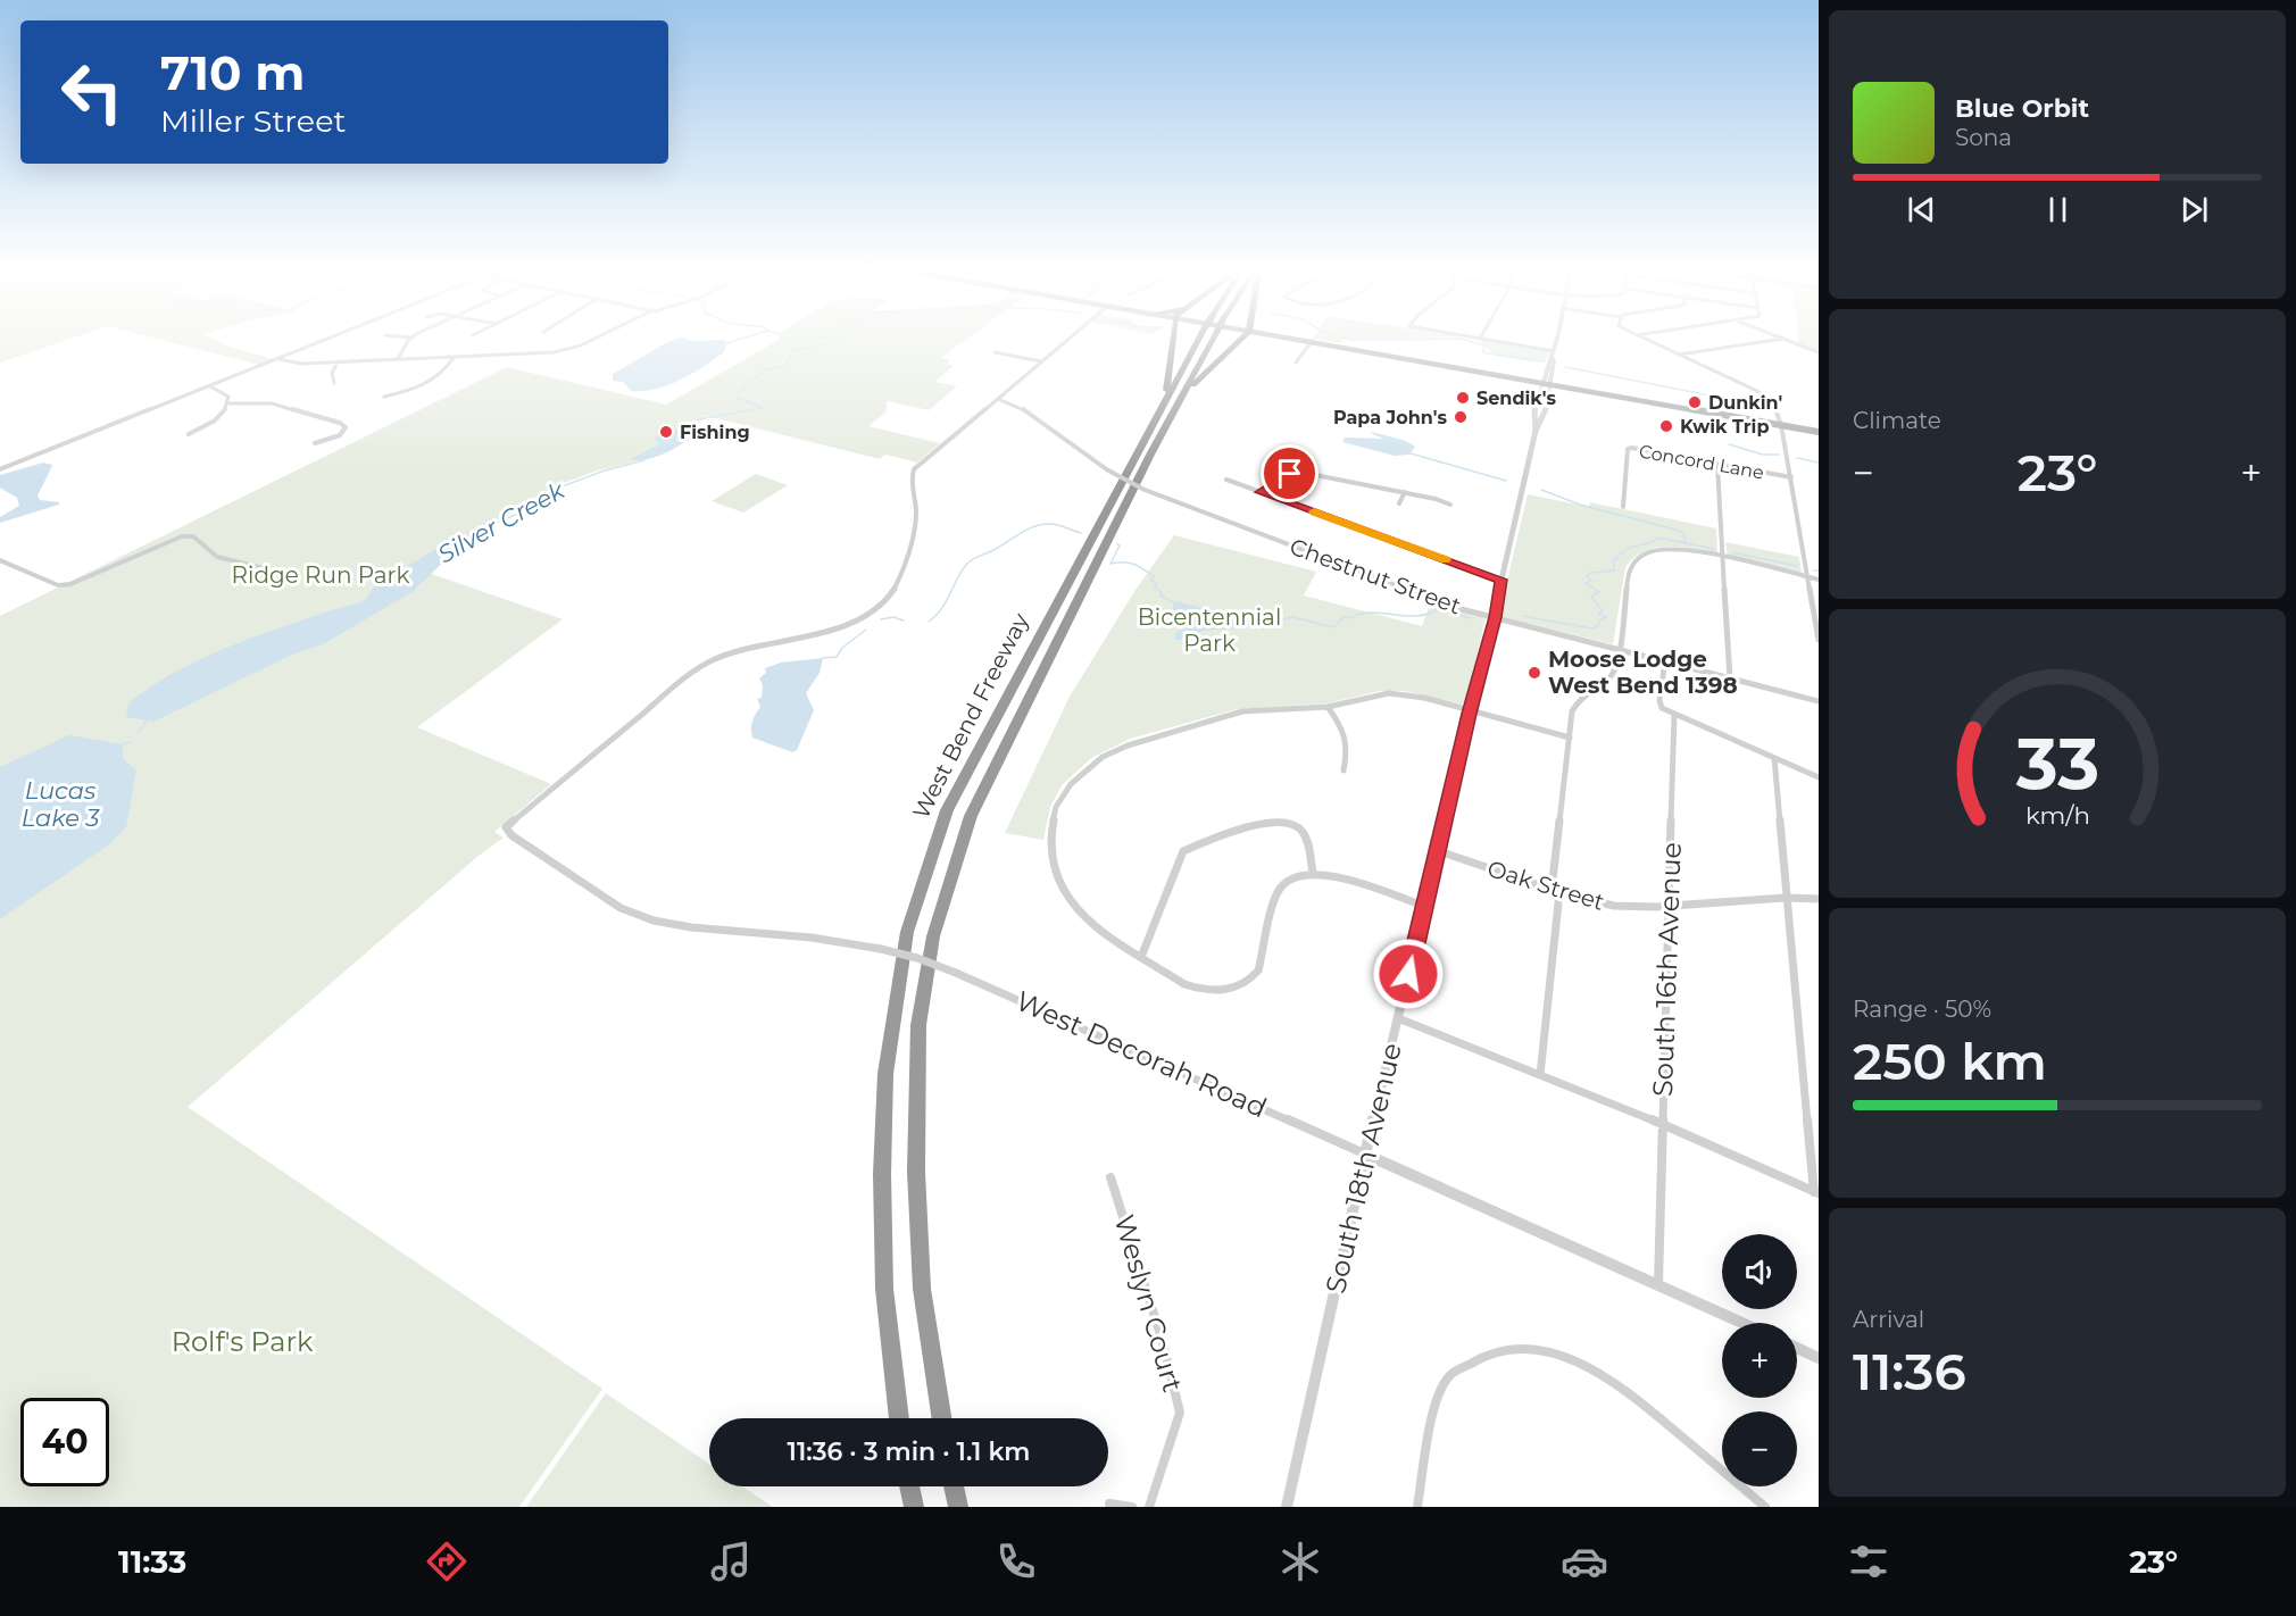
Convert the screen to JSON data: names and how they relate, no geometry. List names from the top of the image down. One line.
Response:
{"streets":{"highway":["West Bend Freeway"],"street":["Concord Lane","Chestnut Street","Oak Street","South 16th Avenue","West Decorah Road","South 18th Avenue","Weslyn Court"]},"crossings":[["Chestnut Street","South 16th Avenue"],["Chestnut Street","West Decorah Road"],["Chestnut Street","South 18th Avenue"],["Oak Street","South 16th Avenue"],["Oak Street","South 18th Avenue"],["South 16th Avenue","West Decorah Road"],["West Decorah Road","South 18th Avenue"]],"water":["Silver Creek","Lucas Lake 3"],"parks":["Ridge Run Park","Bicentennial Park","Rolf's Park"],"places":["Sendik's","Dunkin'","Papa John's","Kwik Trip","Fishing","Moose Lodge West Bend 1398"],"page":{"turn":["710 m","Miller Street"],"song":["Blue Orbit","Sona"],"tile":["Climate",["Range · 50%","250 km"],["Arrival","11:36"]],"heat":["−","23°","+"],"map_buttons":["+","−"],"limit":"40","trip":"11:36 · 3 min · 1.1 km","tabs":["11:33","23°"],"gauge":["33","km/h"]}}
